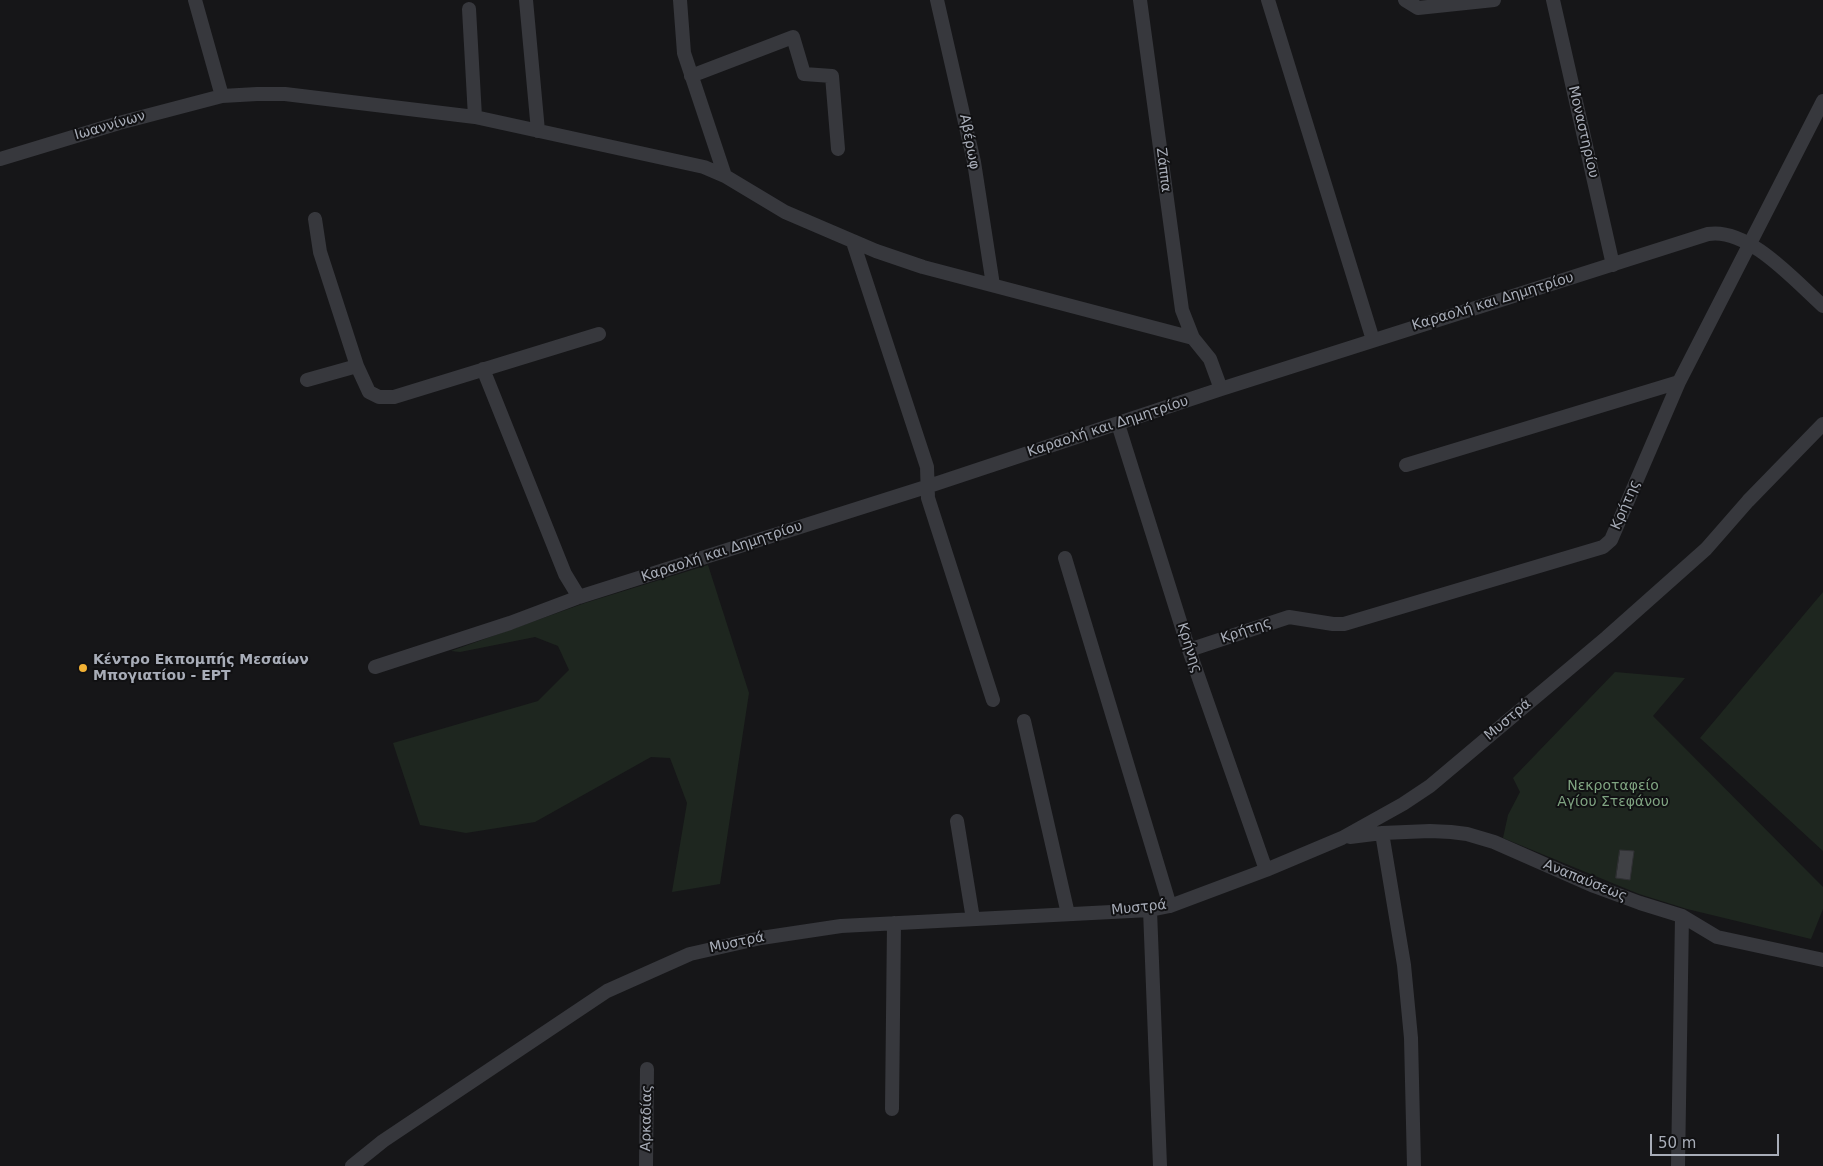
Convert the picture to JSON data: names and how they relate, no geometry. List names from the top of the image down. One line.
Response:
{"streets":{"street":["Ιωαννίνων","Μοναστηρίου","Αβέρωφ","Ζάππα","Καραολή και Δημητρίου","Κρήτης","Κρήνης","Μυστρά","Αναπαύσεως","Αρκαδίας"]},"crossings":[["Ιωαννίνων","Αβέρωφ"],["Ιωαννίνων","Ζάππα"],["Μοναστηρίου","Καραολή και Δημητρίου"],["Ζάππα","Καραολή και Δημητρίου"],["Καραολή και Δημητρίου","Κρήτης"],["Καραολή και Δημητρίου","Κρήνης"],["Κρήτης","Κρήνης"],["Κρήνης","Μυστρά"],["Μυστρά","Αναπαύσεως"]],"parks":["Νεκροταφείο Αγίου Στεφάνου"],"places":["Κέντρο Εκπομπής Μεσαίων Μπογιατίου - ΕΡΤ"],"scale_bar":"50 m"}
